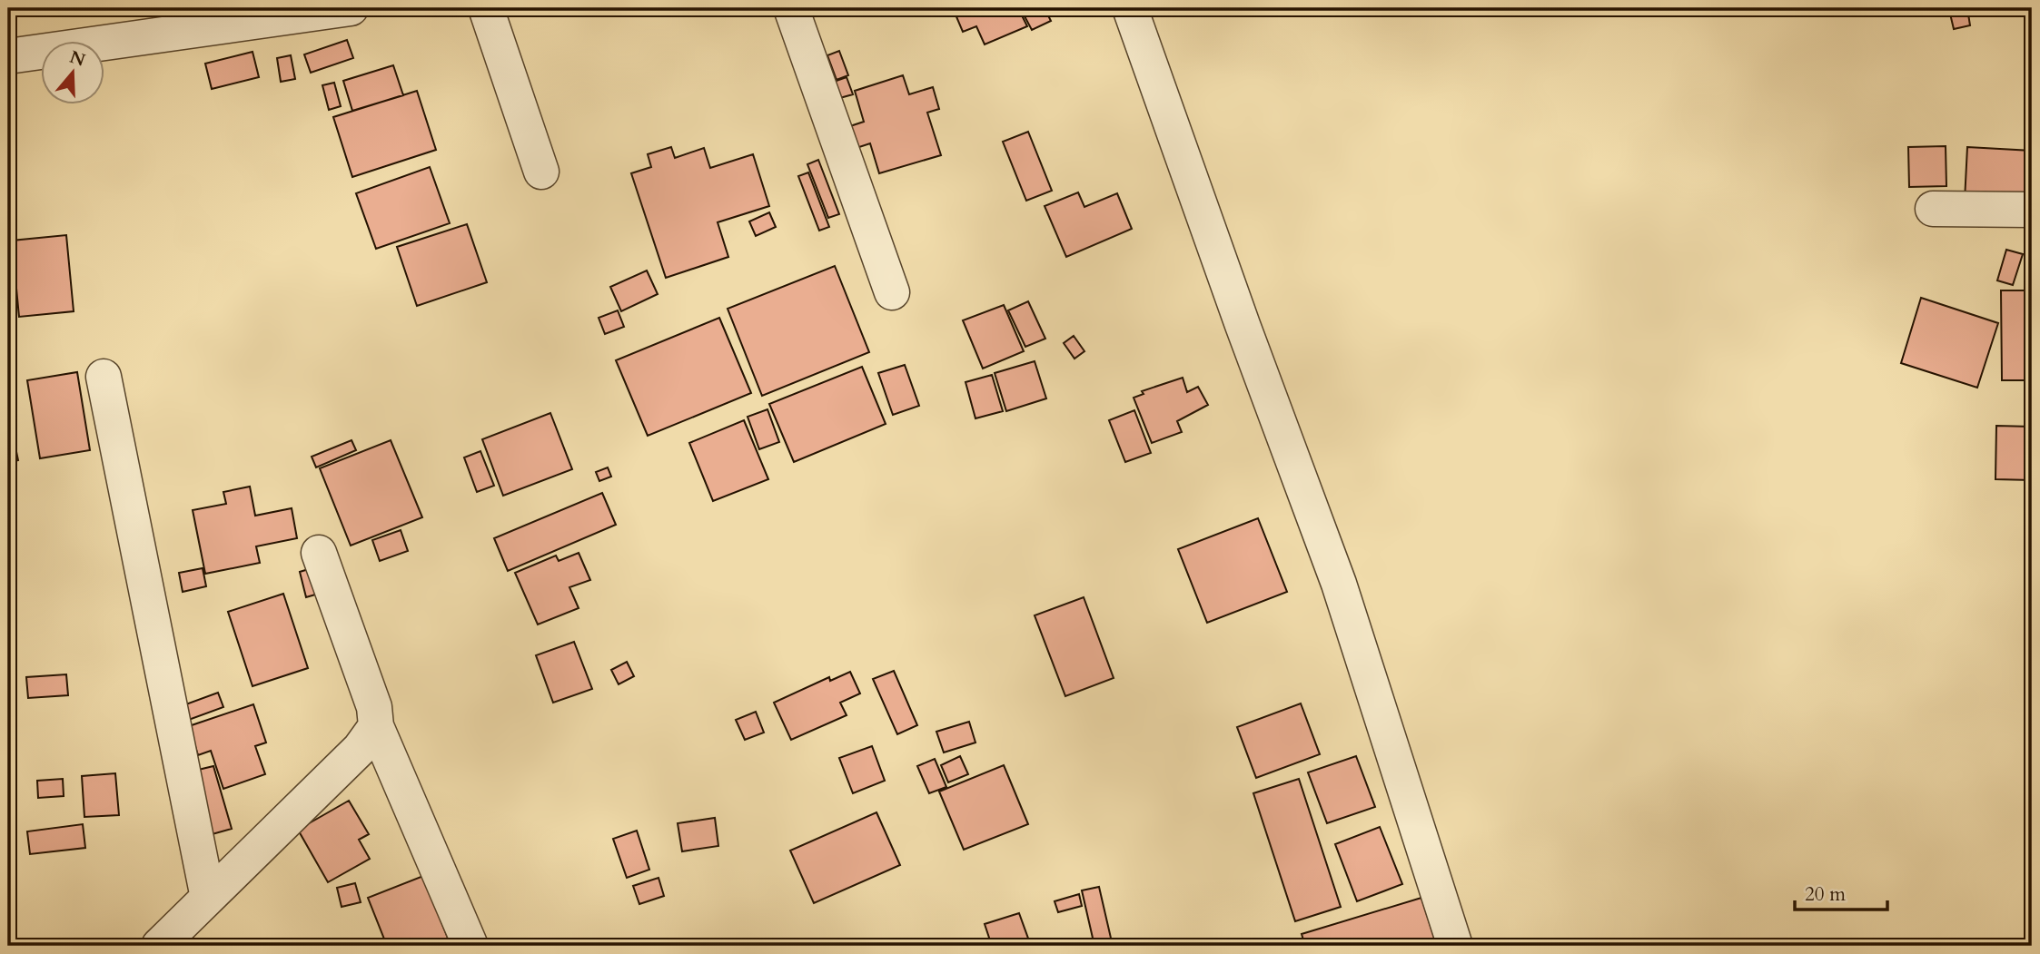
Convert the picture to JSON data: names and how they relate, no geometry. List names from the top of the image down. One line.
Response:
{"scale_bar":"20 m","north":"top"}
